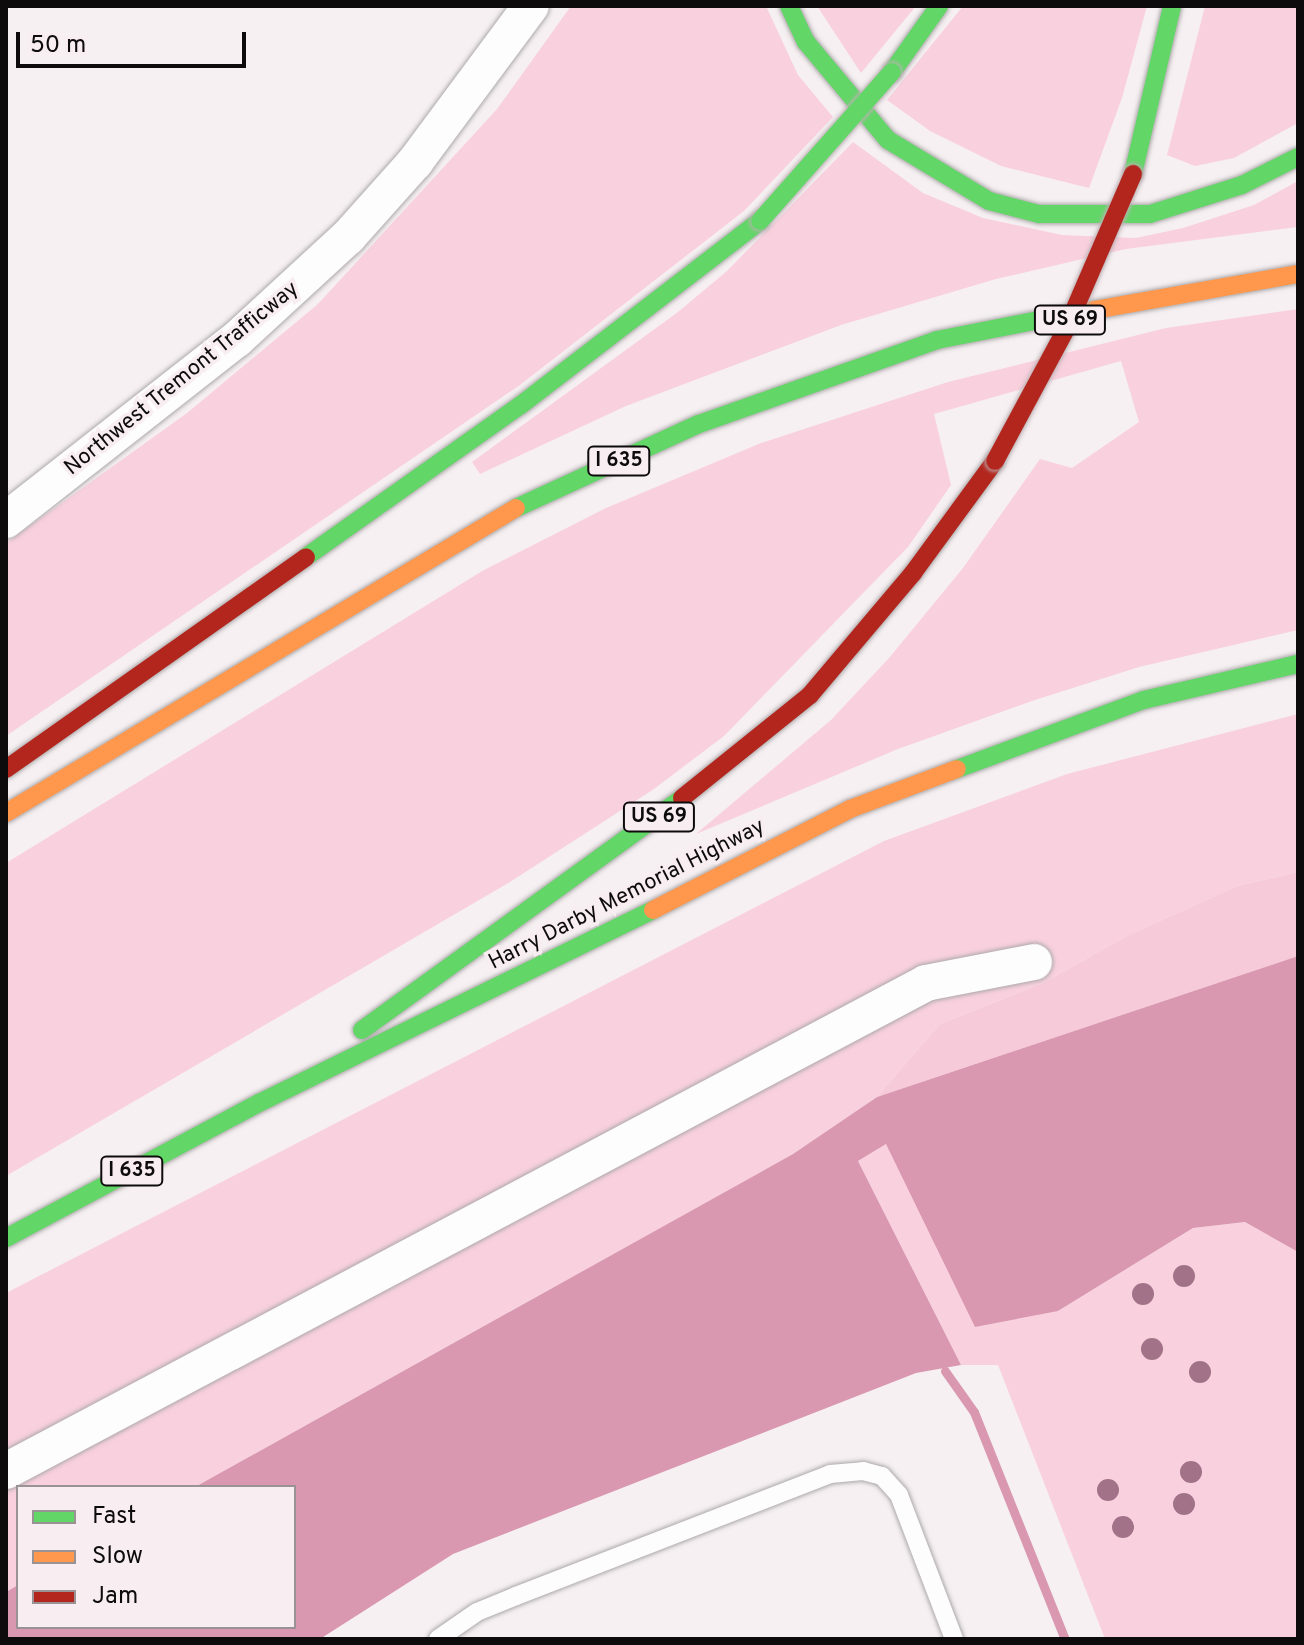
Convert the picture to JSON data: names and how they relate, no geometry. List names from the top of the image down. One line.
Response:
{"streets":{"main road":["US 69","I 635","Harry Darby Memorial Highway"],"street":["Northwest Tremont Trafficway"]},"crossings":[["US 69","Harry Darby Memorial Highway"]],"legend":["Fast","Slow","Jam"],"scale_bar":"50 m"}
